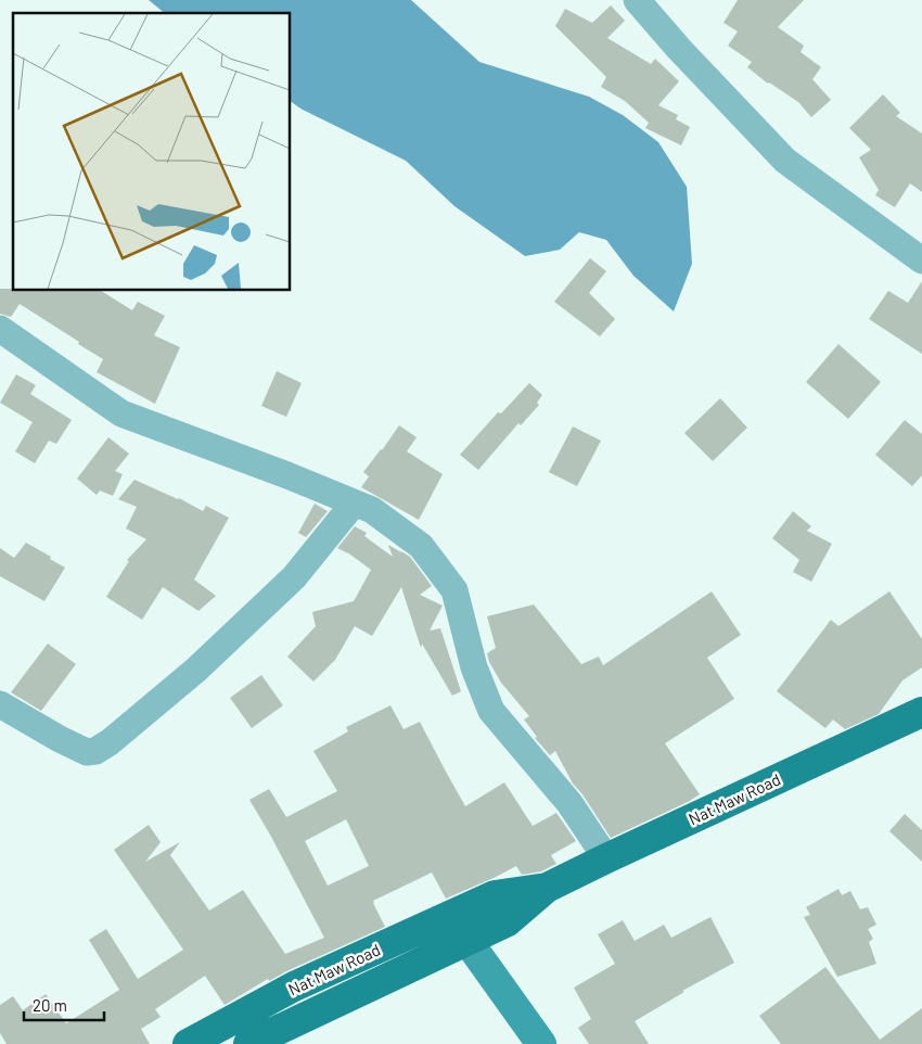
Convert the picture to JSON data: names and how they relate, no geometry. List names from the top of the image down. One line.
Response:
{"streets":{"main road":["Nat Maw Road"]},"scale_bar":"20 m"}
